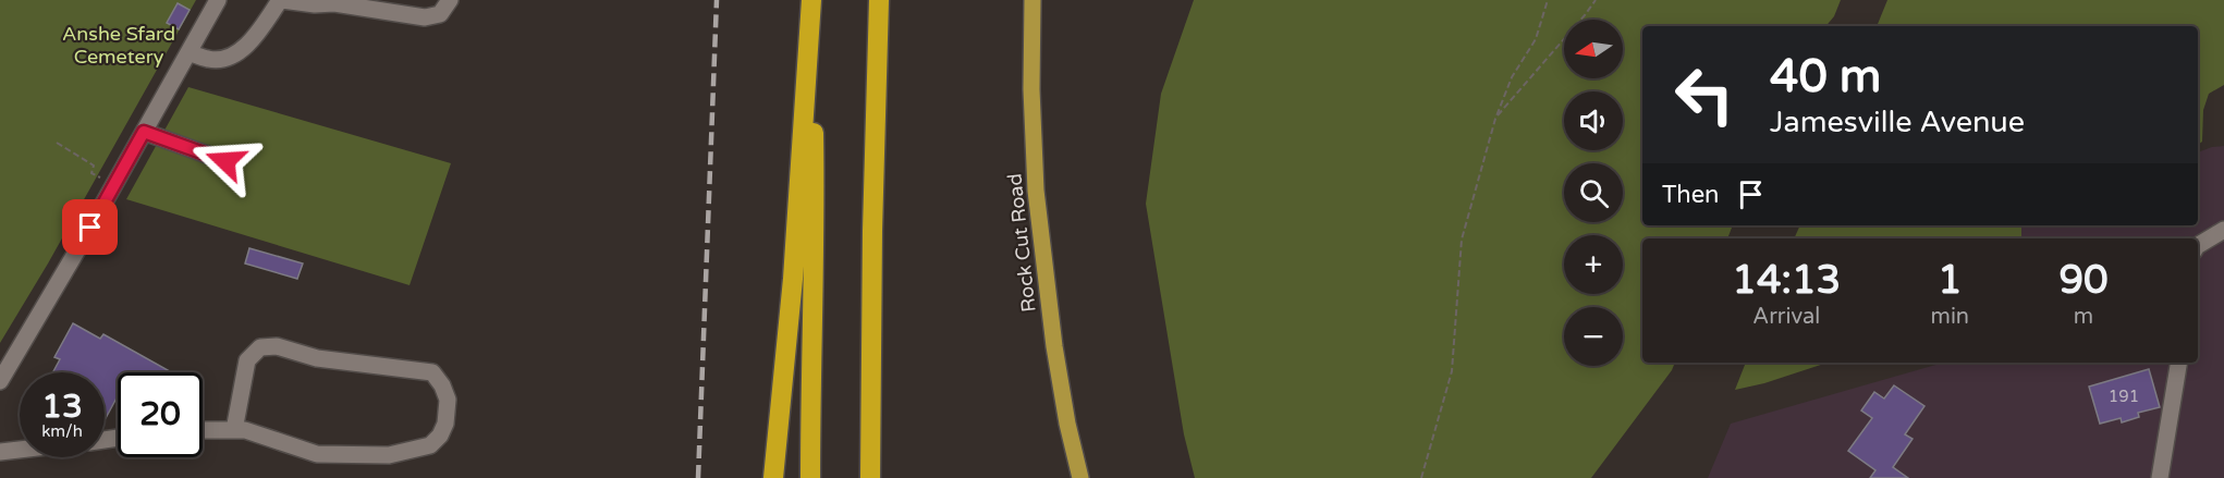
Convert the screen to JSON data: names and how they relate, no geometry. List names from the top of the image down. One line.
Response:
{"streets":{"main road":["Rock Cut Road"]},"parks":["Anshe Sfard Cemetery"],"house_numbers":["191"],"north":"left","page":{"map_buttons":["+","−"],"turn":["40 m","Jamesville Avenue"],"then":"Then","eta":["14:13","Arrival","1","min","90","m"],"speed":"13 km/h","limit":"20"}}
